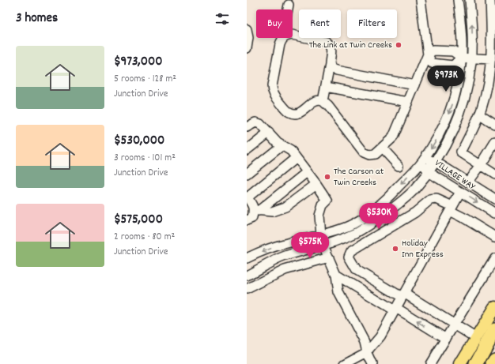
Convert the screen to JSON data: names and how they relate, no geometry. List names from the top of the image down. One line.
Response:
{"streets":{"street":["VILLAGE WAY"]},"places":["The Link at Twin Creeks","The Carson at Twin Creeks","Holiday Inn Express"],"page":{"heading":"3 homes","chip":["Buy","Rent","Filters"],"list":[{"name":"$973,000","note":"5 rooms · 128 m² · Junction Drive"},{"name":"$530,000","note":"3 rooms · 101 m² · Junction Drive"},{"name":"$575,000","note":"2 rooms · 80 m² · Junction Drive"}],"price":["$973K","$530K","$575K"]}}
